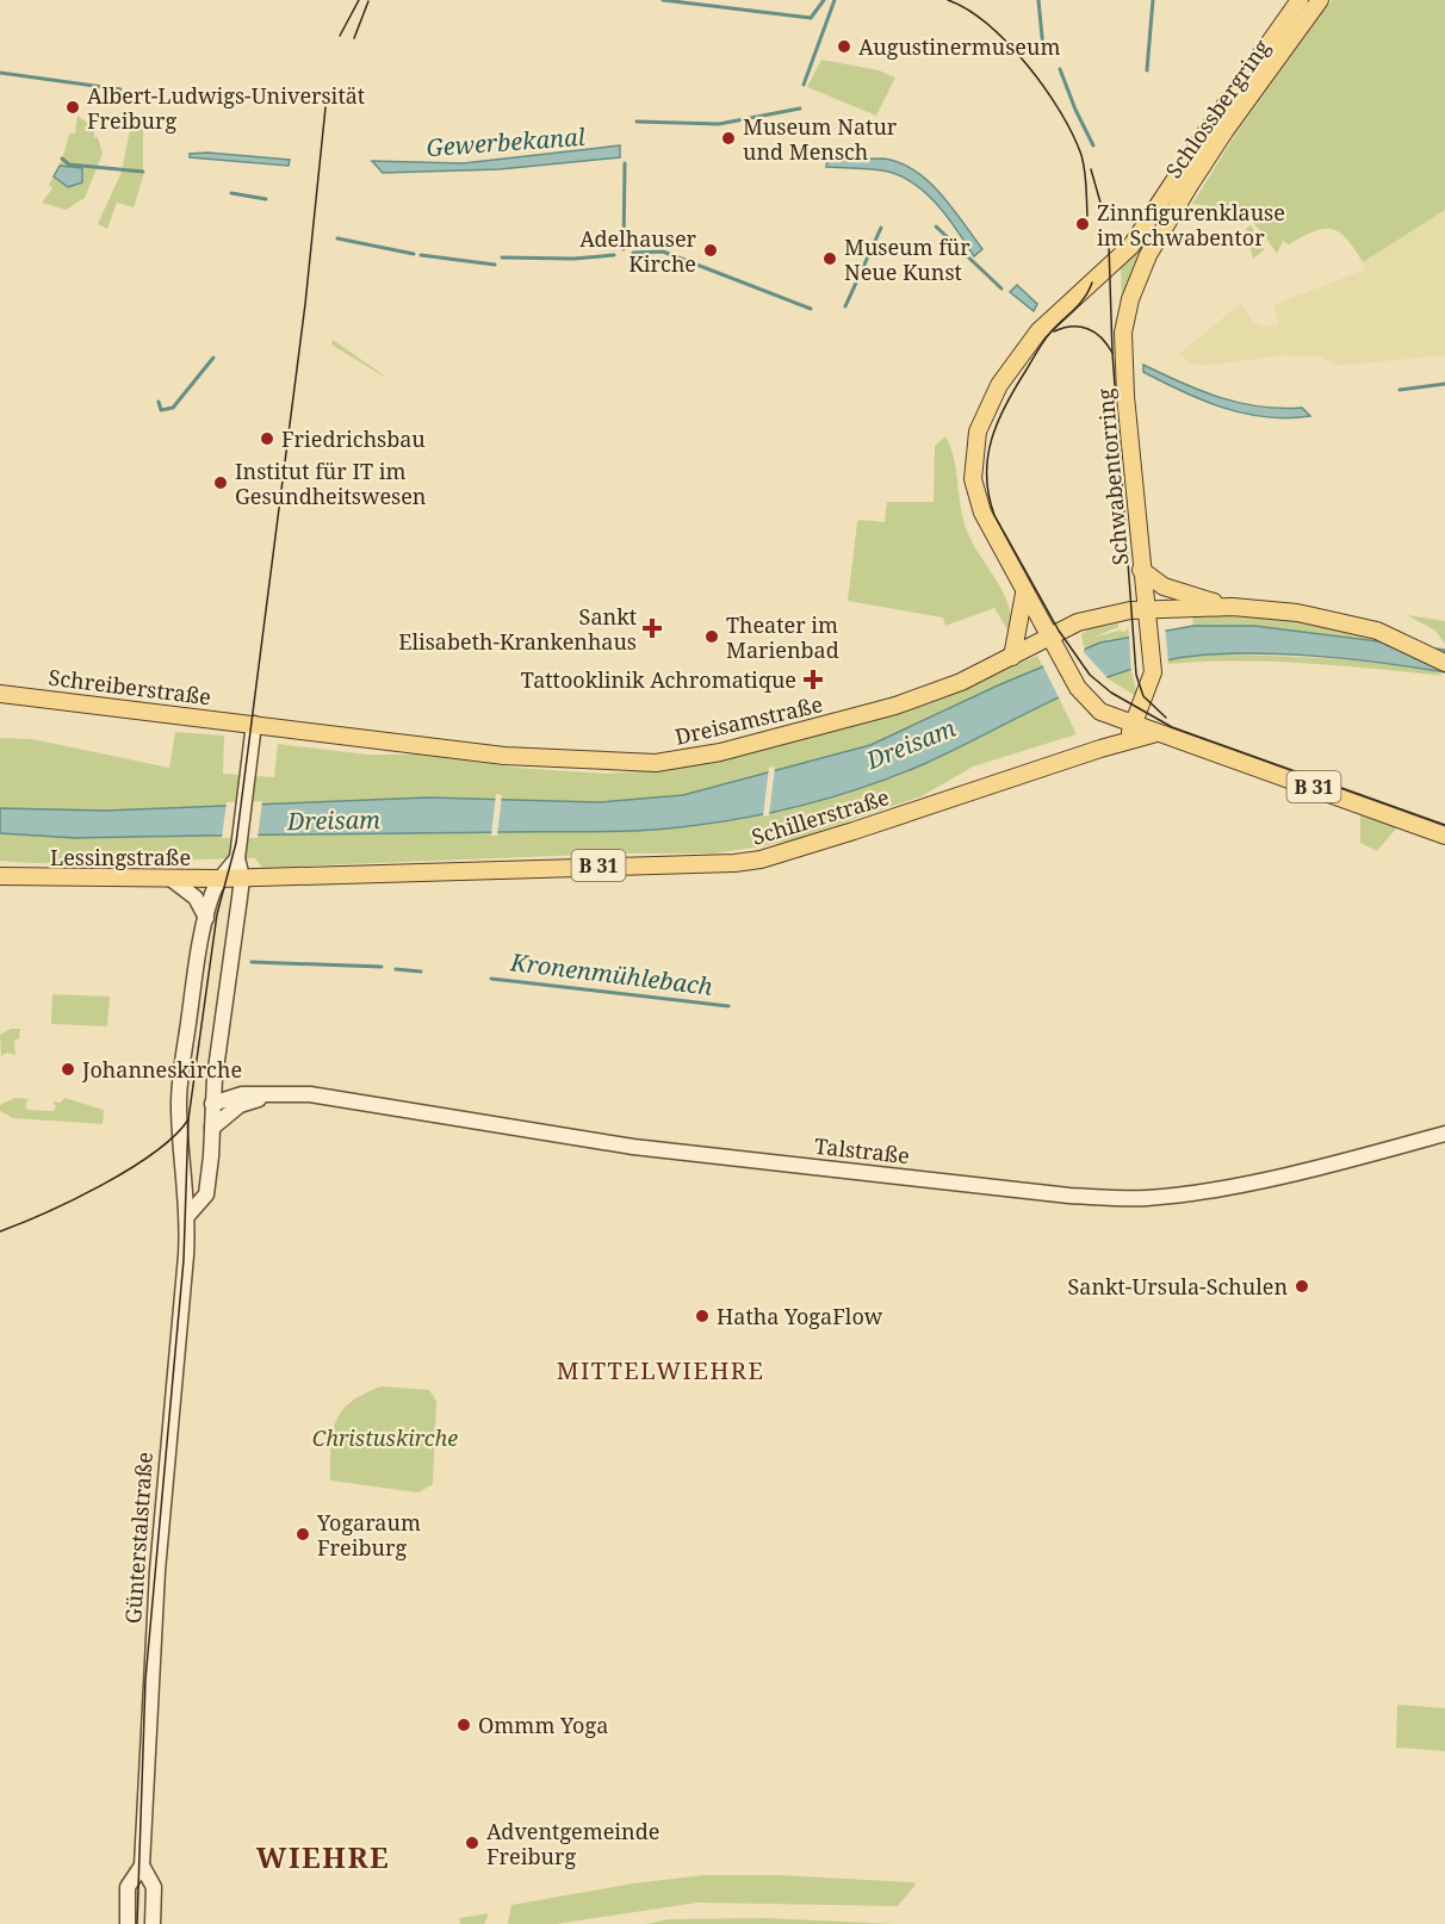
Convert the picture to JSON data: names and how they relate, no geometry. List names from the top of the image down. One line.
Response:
{"streets":{"main road":["Schlossbergring","Schwabentorring","Schreiberstraße","Dreisamstraße","B 31","Schillerstraße","Lessingstraße","Talstraße","Günterstalstraße"]},"crossings":[["Schlossbergring","Schwabentorring"],["Schlossbergring","Dreisamstraße"],["Schwabentorring","Dreisamstraße"],["Schreiberstraße","Dreisamstraße"],["B 31","Schillerstraße"],["Schillerstraße","Lessingstraße"],["Schillerstraße","Günterstalstraße"],["Lessingstraße","Günterstalstraße"],["Talstraße","Günterstalstraße"]],"districts":["MITTELWIEHRE","WIEHRE"],"water":["Gewerbekanal","Dreisam","Kronenmühlebach"],"parks":["Christuskirche"],"places":{"other":["Augustinermuseum","Albert-Ludwigs-Universität Freiburg","Museum Natur und Mensch","Zinnfigurenklause im Schwabentor","Adelhauser Kirche","Museum für Neue Kunst","Friedrichsbau","Institut für IT im Gesundheitswesen","Theater im Marienbad","Johanneskirche","Sankt-Ursula-Schulen","Hatha YogaFlow","Yogaraum Freiburg","Ommm Yoga","Adventgemeinde Freiburg"],"health":["Sankt Elisabeth-Krankenhaus","Tattooklinik Achromatique"]}}
